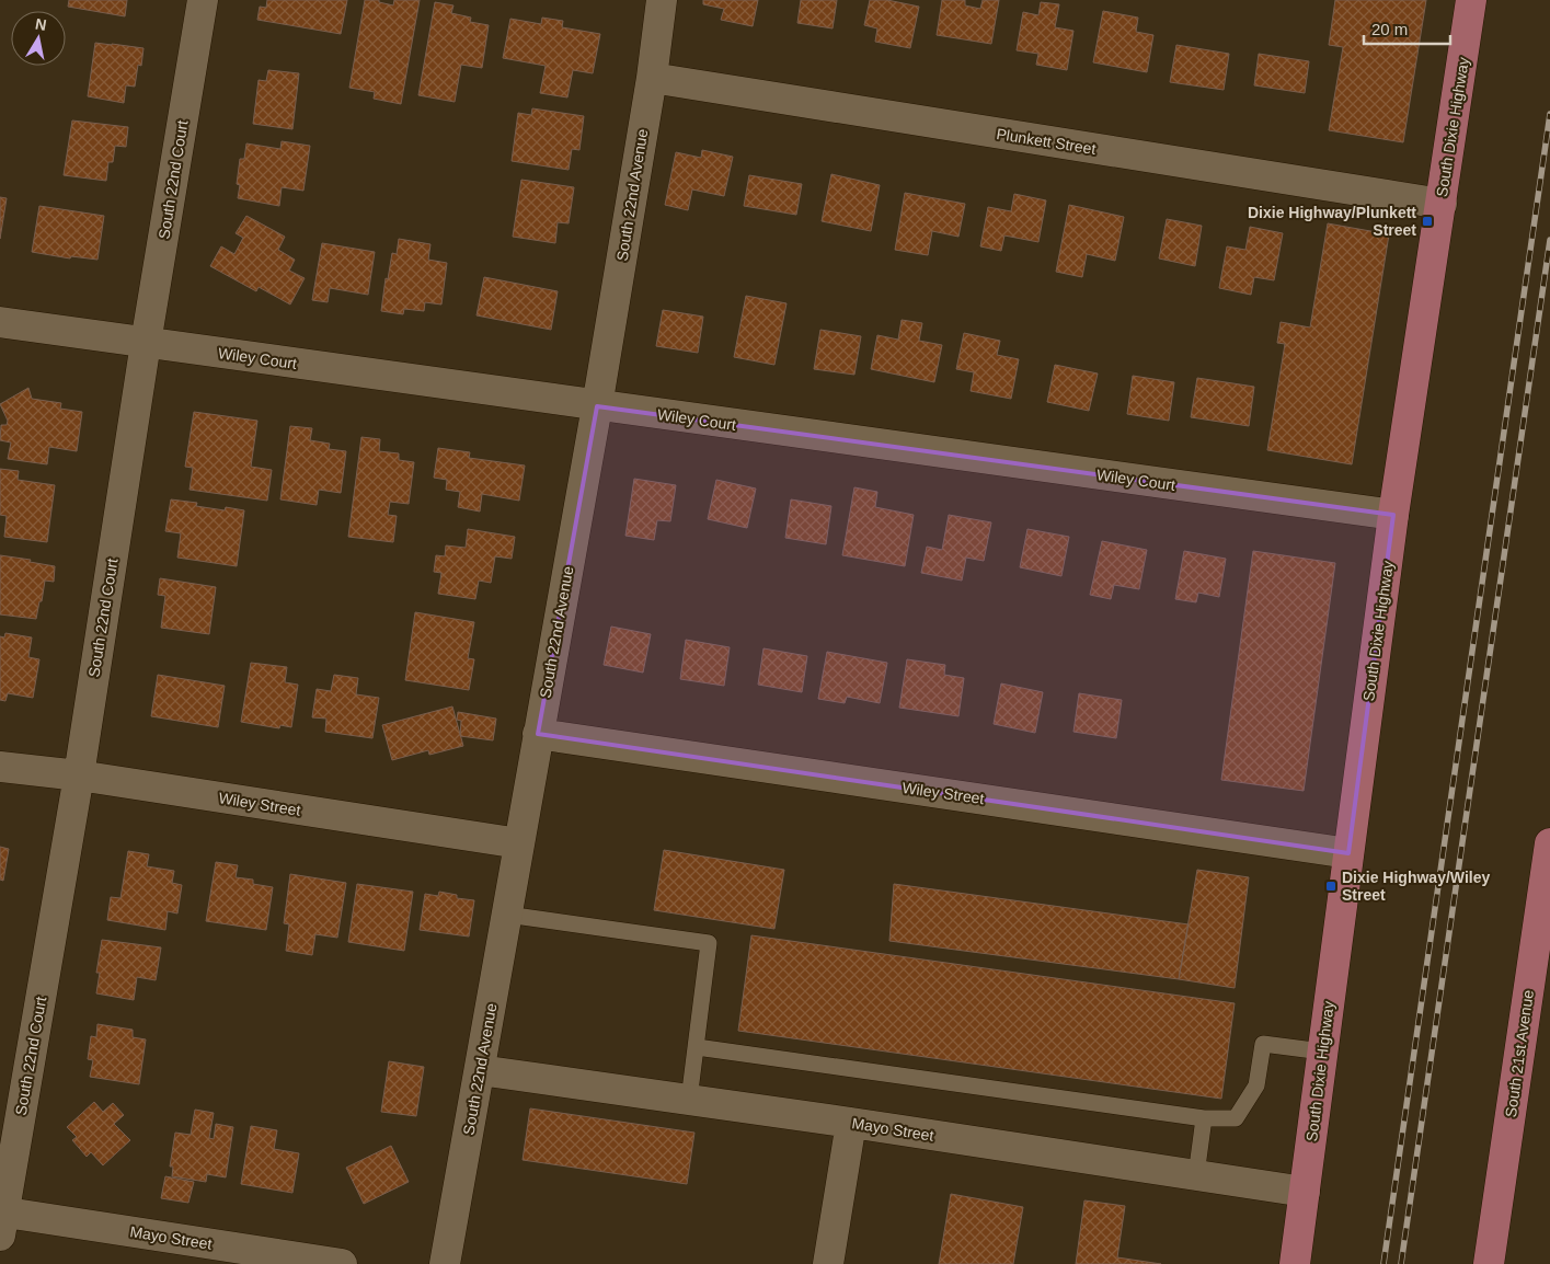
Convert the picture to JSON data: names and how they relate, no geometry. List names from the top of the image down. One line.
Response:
{"streets":{"main road":["South Dixie Highway","South 21st Avenue"],"street":["Plunkett Street","South 22nd Court","South 22nd Avenue","Wiley Court","Wiley Street","Mayo Street"]},"crossings":[["South Dixie Highway","Plunkett Street"],["South Dixie Highway","Wiley Court"],["South Dixie Highway","Wiley Street"],["South Dixie Highway","Mayo Street"],["Plunkett Street","South 22nd Avenue"],["South 22nd Court","Wiley Court"],["South 22nd Court","Wiley Street"],["South 22nd Court","Mayo Street"],["South 22nd Avenue","Wiley Court"],["South 22nd Avenue","Wiley Street"],["South 22nd Avenue","Mayo Street"]],"places":{"transit":["Dixie Highway/Plunkett Street","Dixie Highway/Wiley Street"]},"scale_bar":"20 m","north":"top"}
